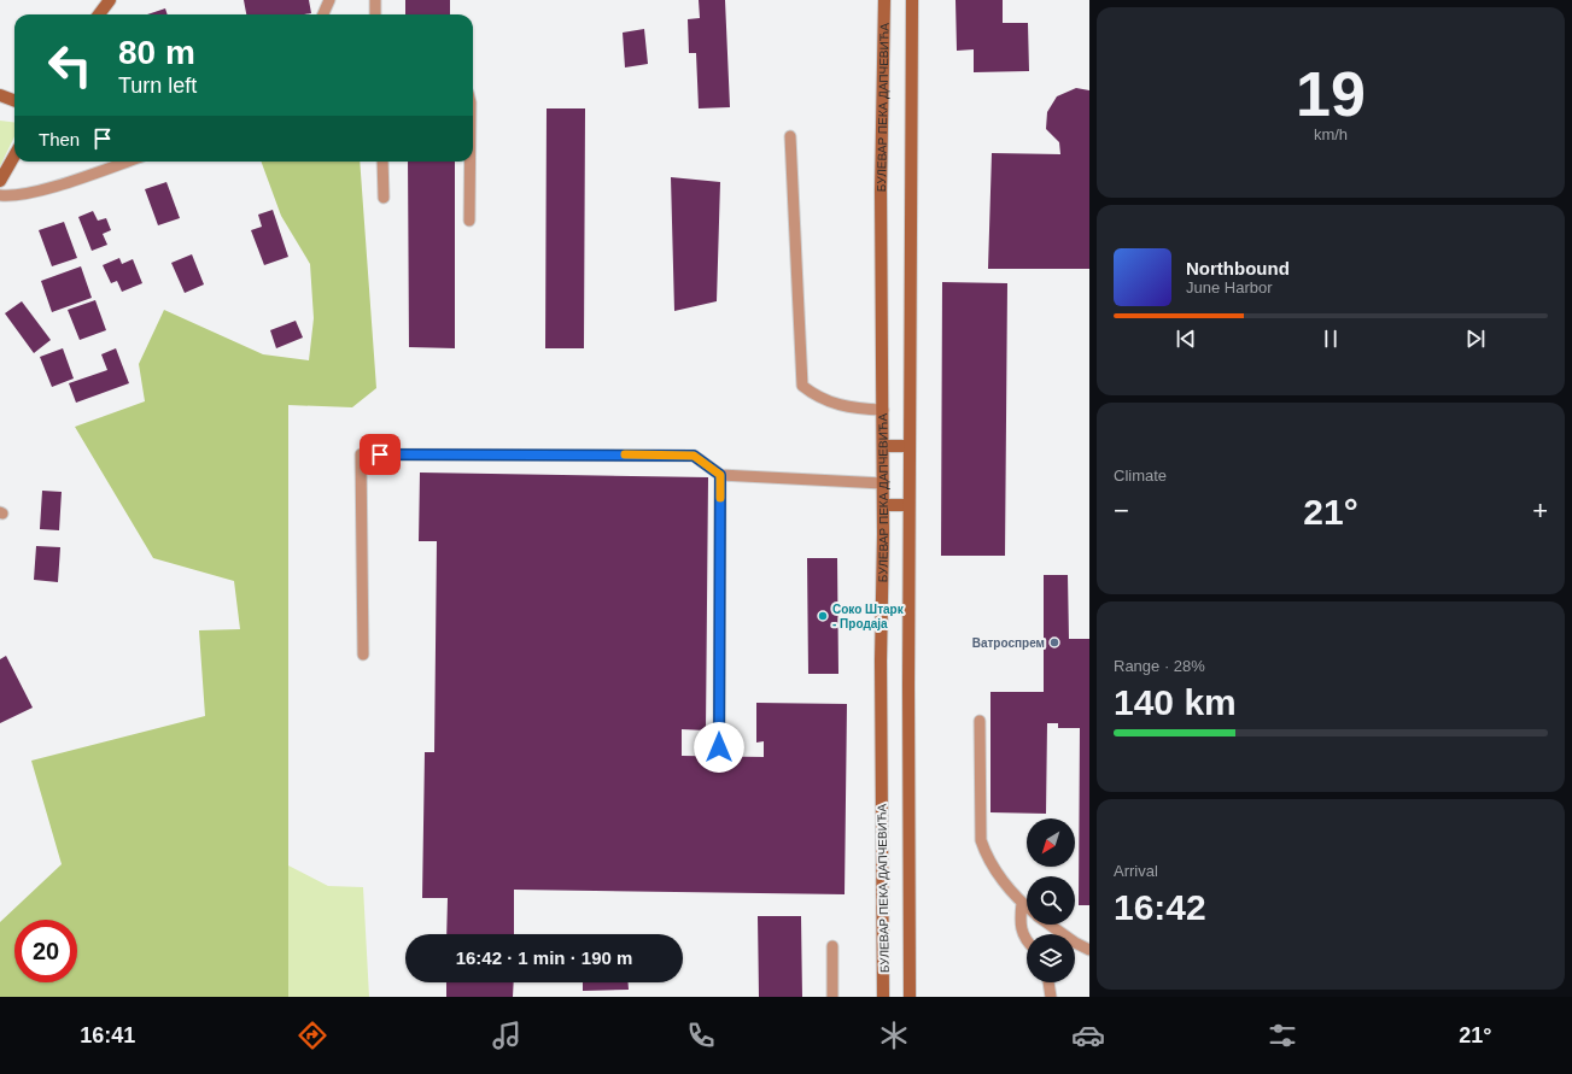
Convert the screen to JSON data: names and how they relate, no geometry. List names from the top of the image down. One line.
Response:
{"streets":{"street":["БУЛЕВАР ПЕКА ДАПЧЕВИЋА"]},"places":["Соко Штарк - Продаја","Ватроспрем"],"north":"bottom left","page":{"tile":[["19","km/h"],"Climate",["Range · 28%","140 km"],["Arrival","16:42"]],"turn":["80 m","Turn left"],"then":"Then","song":["Northbound","June Harbor"],"heat":["−","21°","+"],"limit":"20","trip":"16:42 · 1 min · 190 m","tabs":["16:41","21°"]}}
